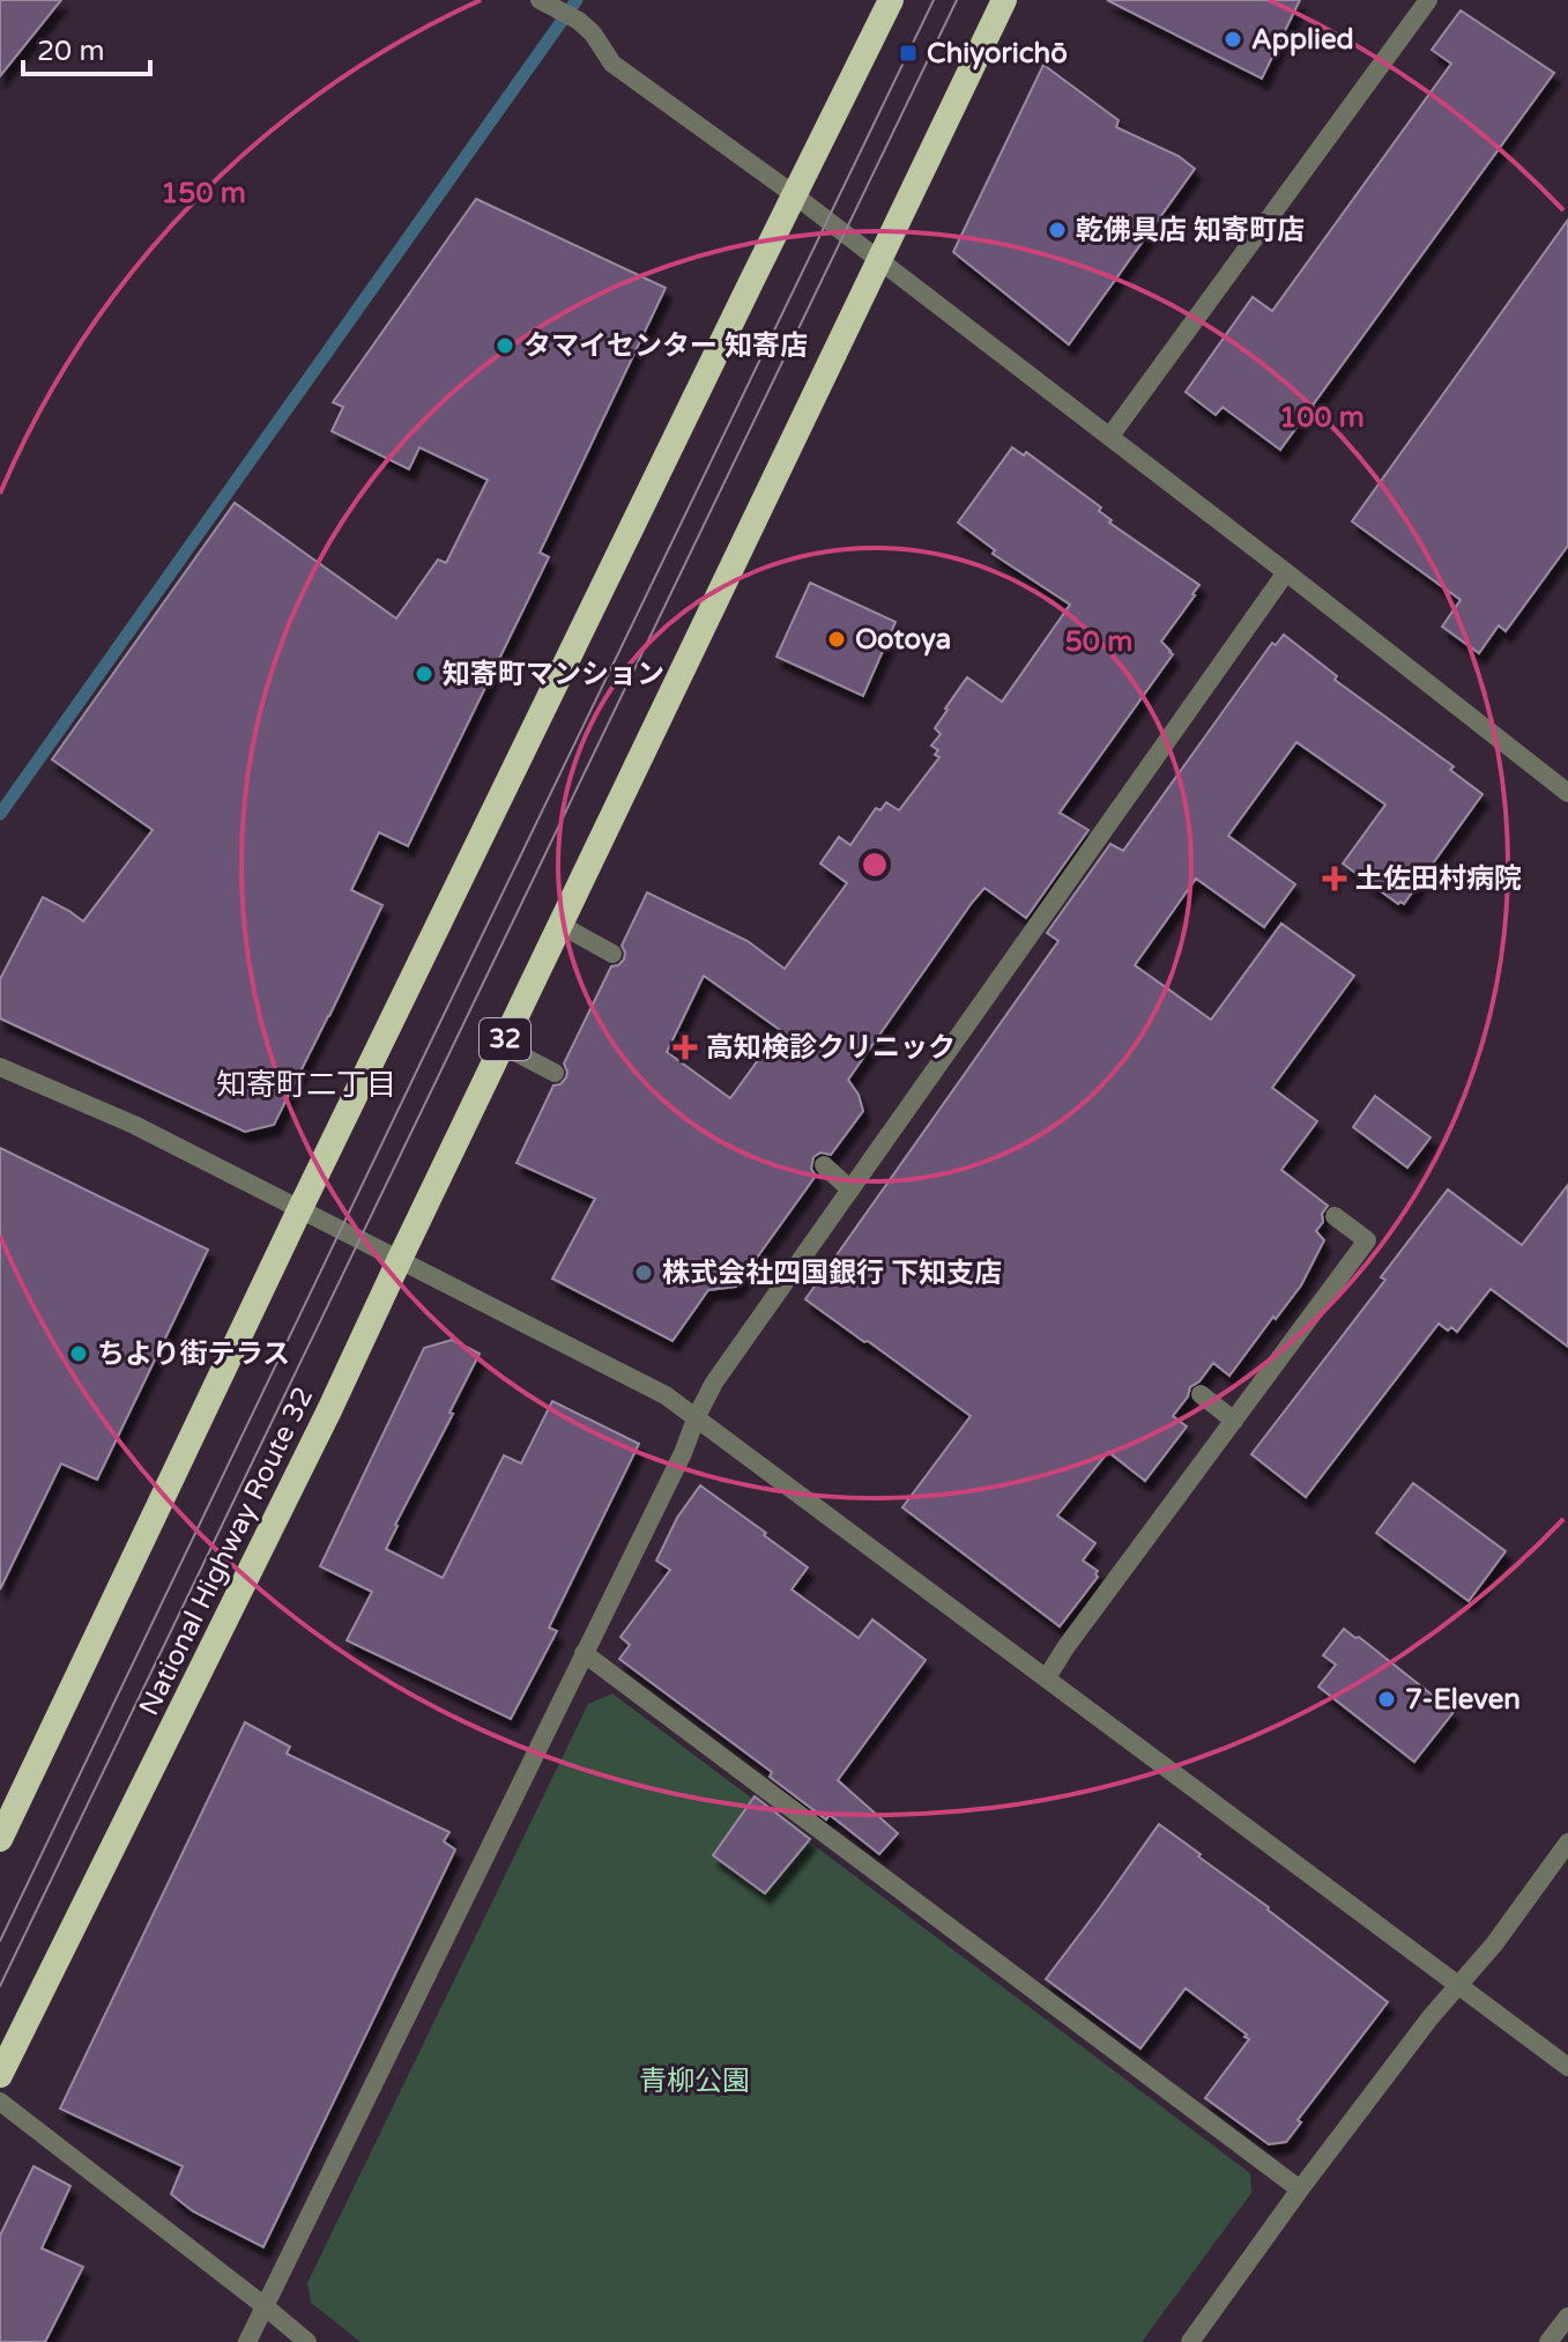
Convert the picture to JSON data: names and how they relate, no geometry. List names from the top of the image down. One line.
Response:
{"streets":{"highway":["32","National Highway Route 32"]},"districts":["知寄町二丁目"],"parks":["青柳公園"],"places":{"other":["Applied","乾佛具店 知寄町店","タマイセンター 知寄店","Ootoya","知寄町マンション","株式会社四国銀行 下知支店","ちより街テラス","7-Eleven"],"transit":["Chiyorichō"],"health":["土佐田村病院","高知検診クリニック"]},"scale_bar":"20 m","rings":["150 m","100 m","50 m"]}
